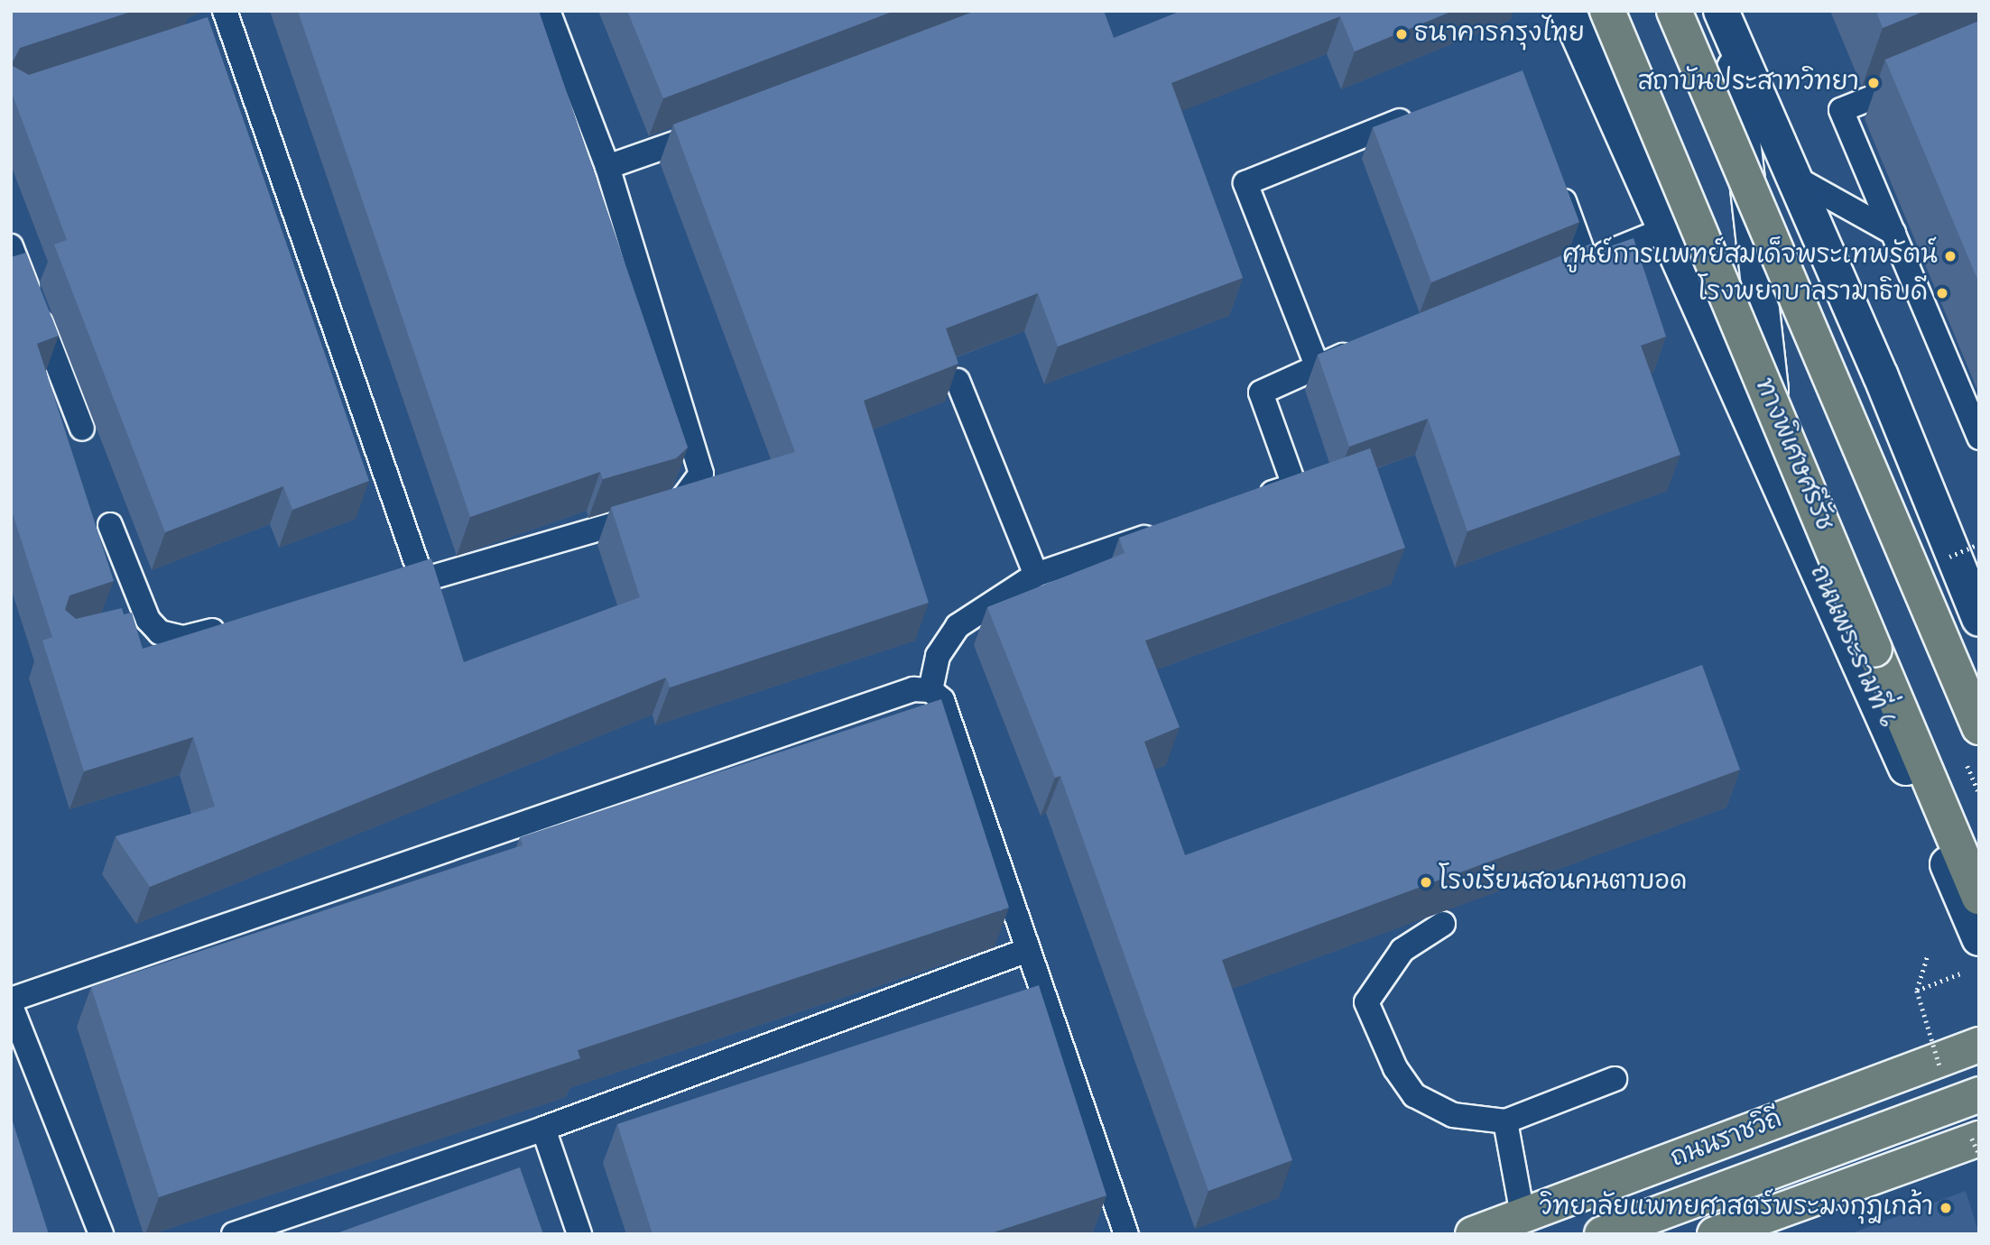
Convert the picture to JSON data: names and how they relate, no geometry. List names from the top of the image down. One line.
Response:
{"streets":{"main road":["ทางพิเศษศรีรัช","ถนนพระรามที่ 6","ถนนราชวิถี"]},"places":["ธนาคารกรุงไทย","สถาบันประสาทวิทยา","ศูนย์การแพทย์สมเด็จพระเทพรัตน์","โรงพยาบาลรามาธิบดี","โรงเรียนสอนคนตาบอด","วิทยาลัยแพทยศาสตร์พระมงกุฎเกล้า"]}
